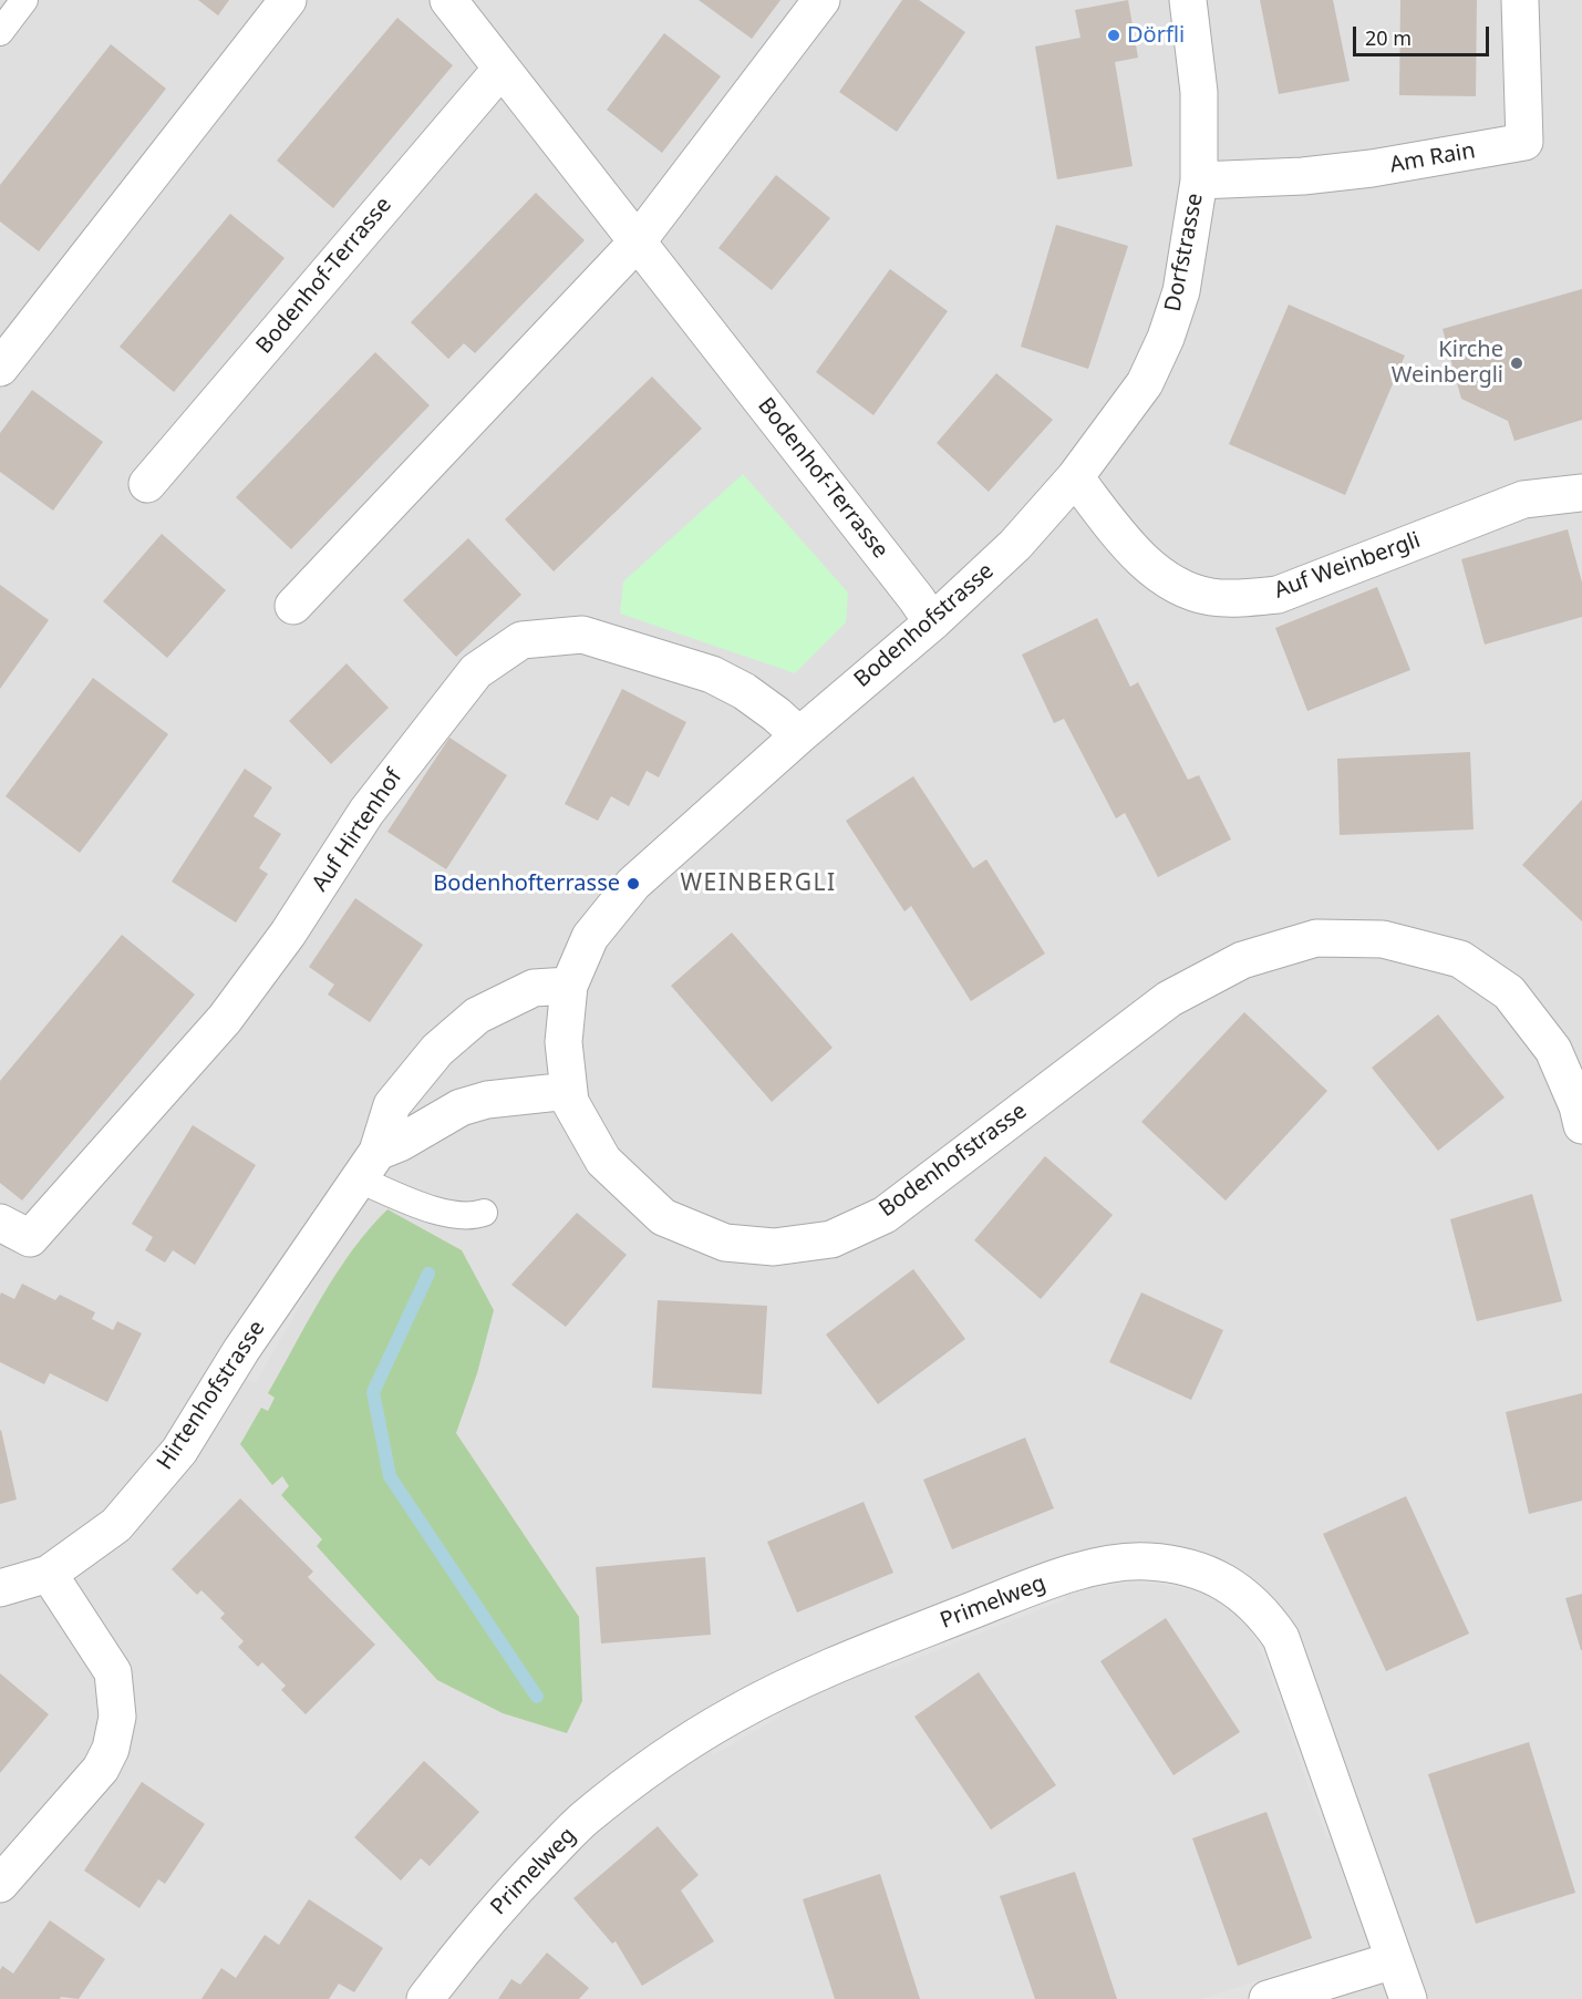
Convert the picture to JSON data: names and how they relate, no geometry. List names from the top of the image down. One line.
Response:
{"streets":{"street":["Am Rain","Dorfstrasse","Bodenhof-Terrasse","Auf Weinbergli","Bodenhofstrasse","Auf Hirtenhof","Hirtenhofstrasse","Primelweg"]},"crossings":[["Am Rain","Dorfstrasse"],["Dorfstrasse","Auf Weinbergli"],["Dorfstrasse","Bodenhofstrasse"],["Bodenhof-Terrasse","Bodenhofstrasse"],["Auf Weinbergli","Bodenhofstrasse"],["Bodenhofstrasse","Auf Hirtenhof"],["Bodenhofstrasse","Hirtenhofstrasse"]],"districts":["WEINBERGLI"],"places":["Dörfli","Kirche Weinbergli","Bodenhofterrasse"],"scale_bar":"20 m"}
